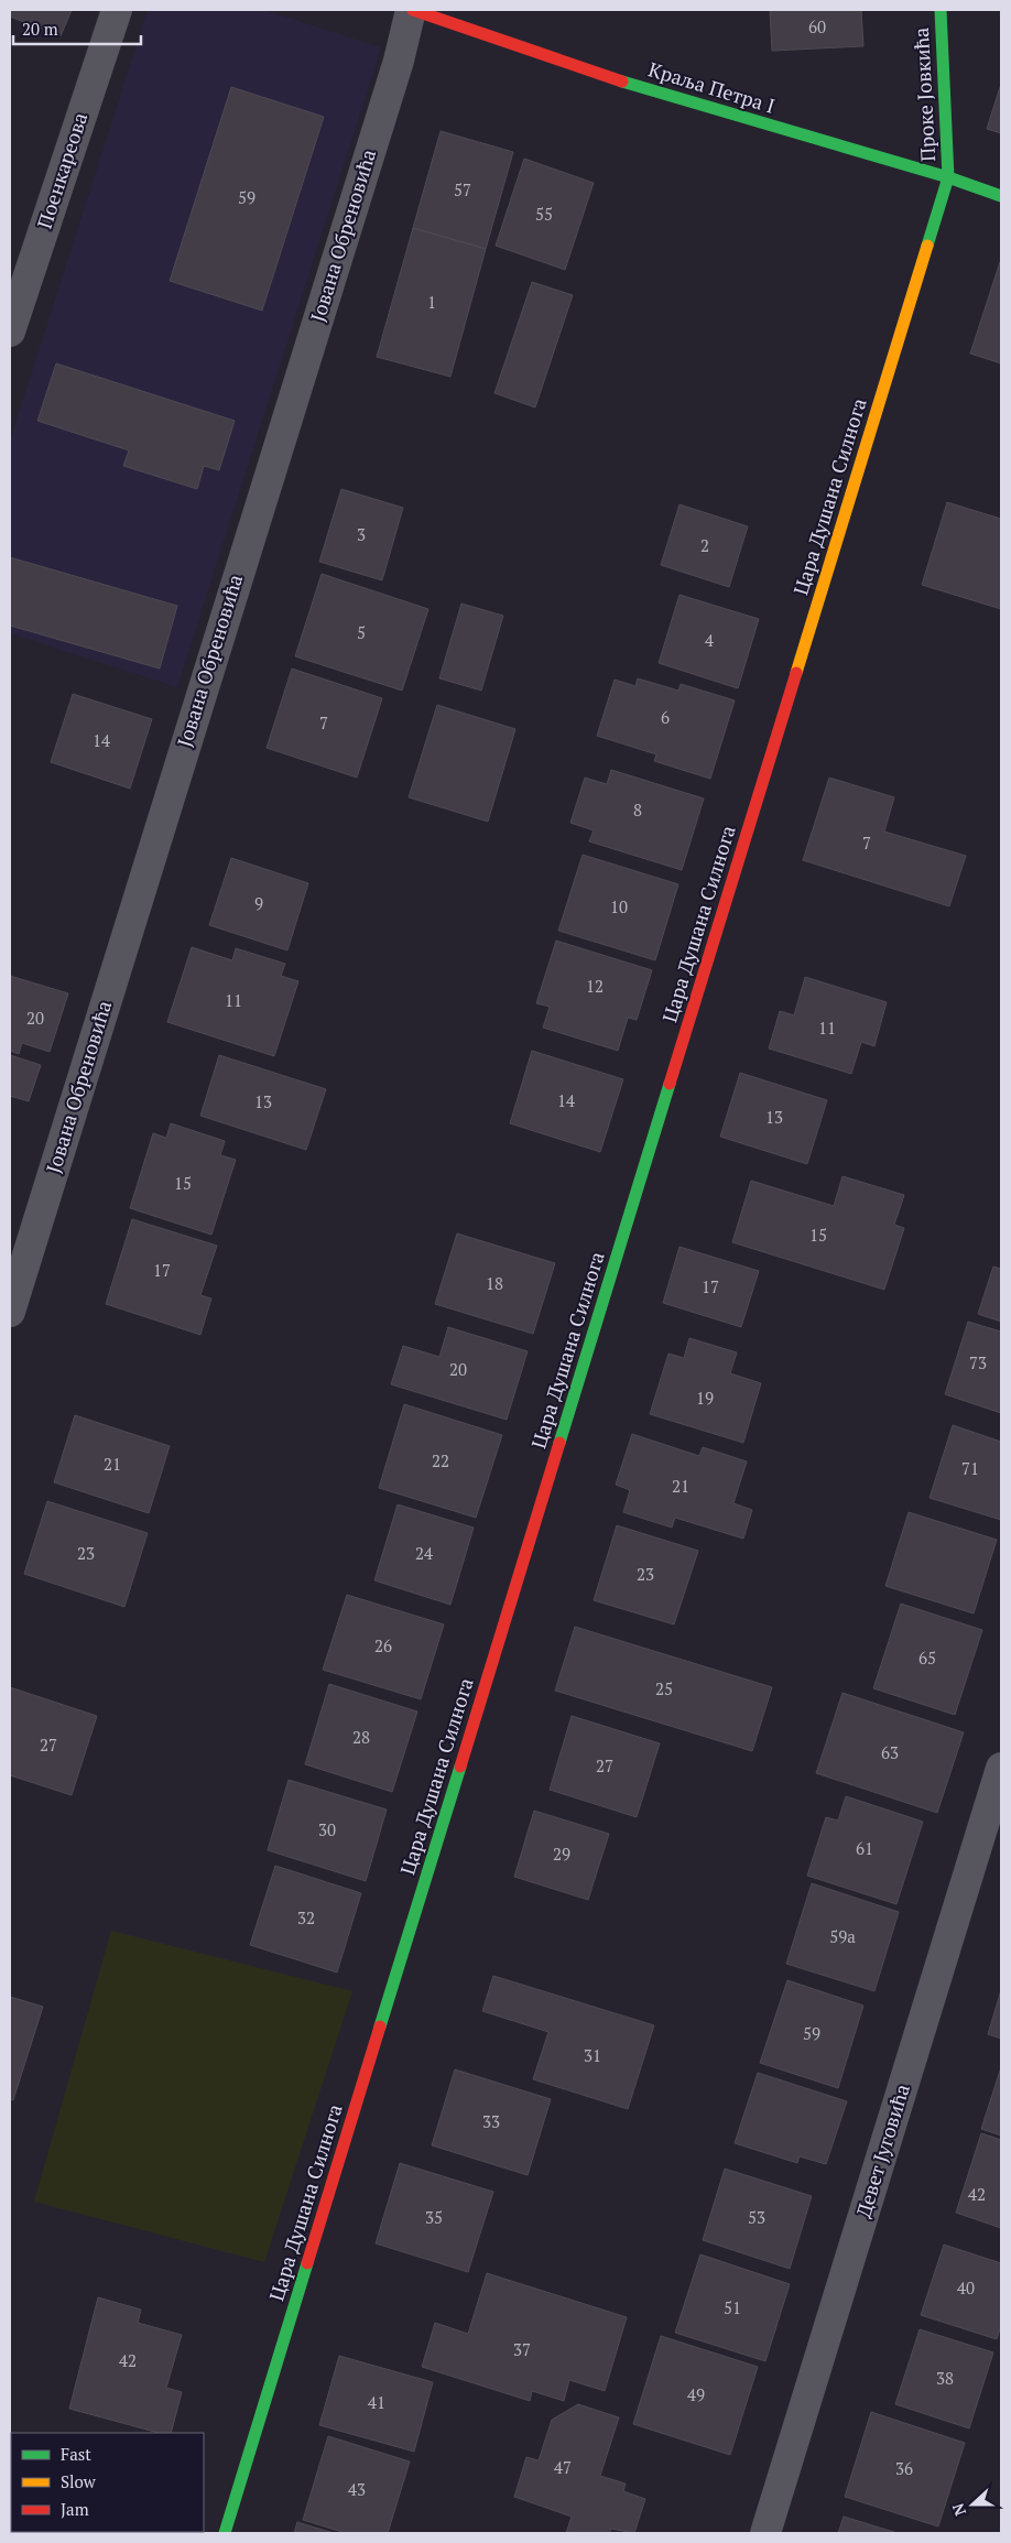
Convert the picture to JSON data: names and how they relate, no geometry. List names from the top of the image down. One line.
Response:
{"streets":{"street":["Краља Петра I","Проке Јовкића","Поенкареова","Јована Обреновића","Цара Душана Силнога","Девет Југовића"]},"crossings":[["Краља Петра I","Проке Јовкића"],["Краља Петра I","Јована Обреновића"],["Краља Петра I","Цара Душана Силнога"],["Проке Јовкића","Цара Душана Силнога"]],"house_numbers":["60","57","59","55","1","3","2","5","4","6","7","14","8","7","9","10","12","11","20","11","14","13","13","15","15","17","18","17","73","20","19","22","21","71","21","23","24","23","26","65","25","28","27","63","27","30","61","29","32","59a","59","31","33","42","35","53","40","51","37","42","38","49","41","47","36","43"],"legend":["Fast","Slow","Jam"],"scale_bar":"20 m","north":"left"}
